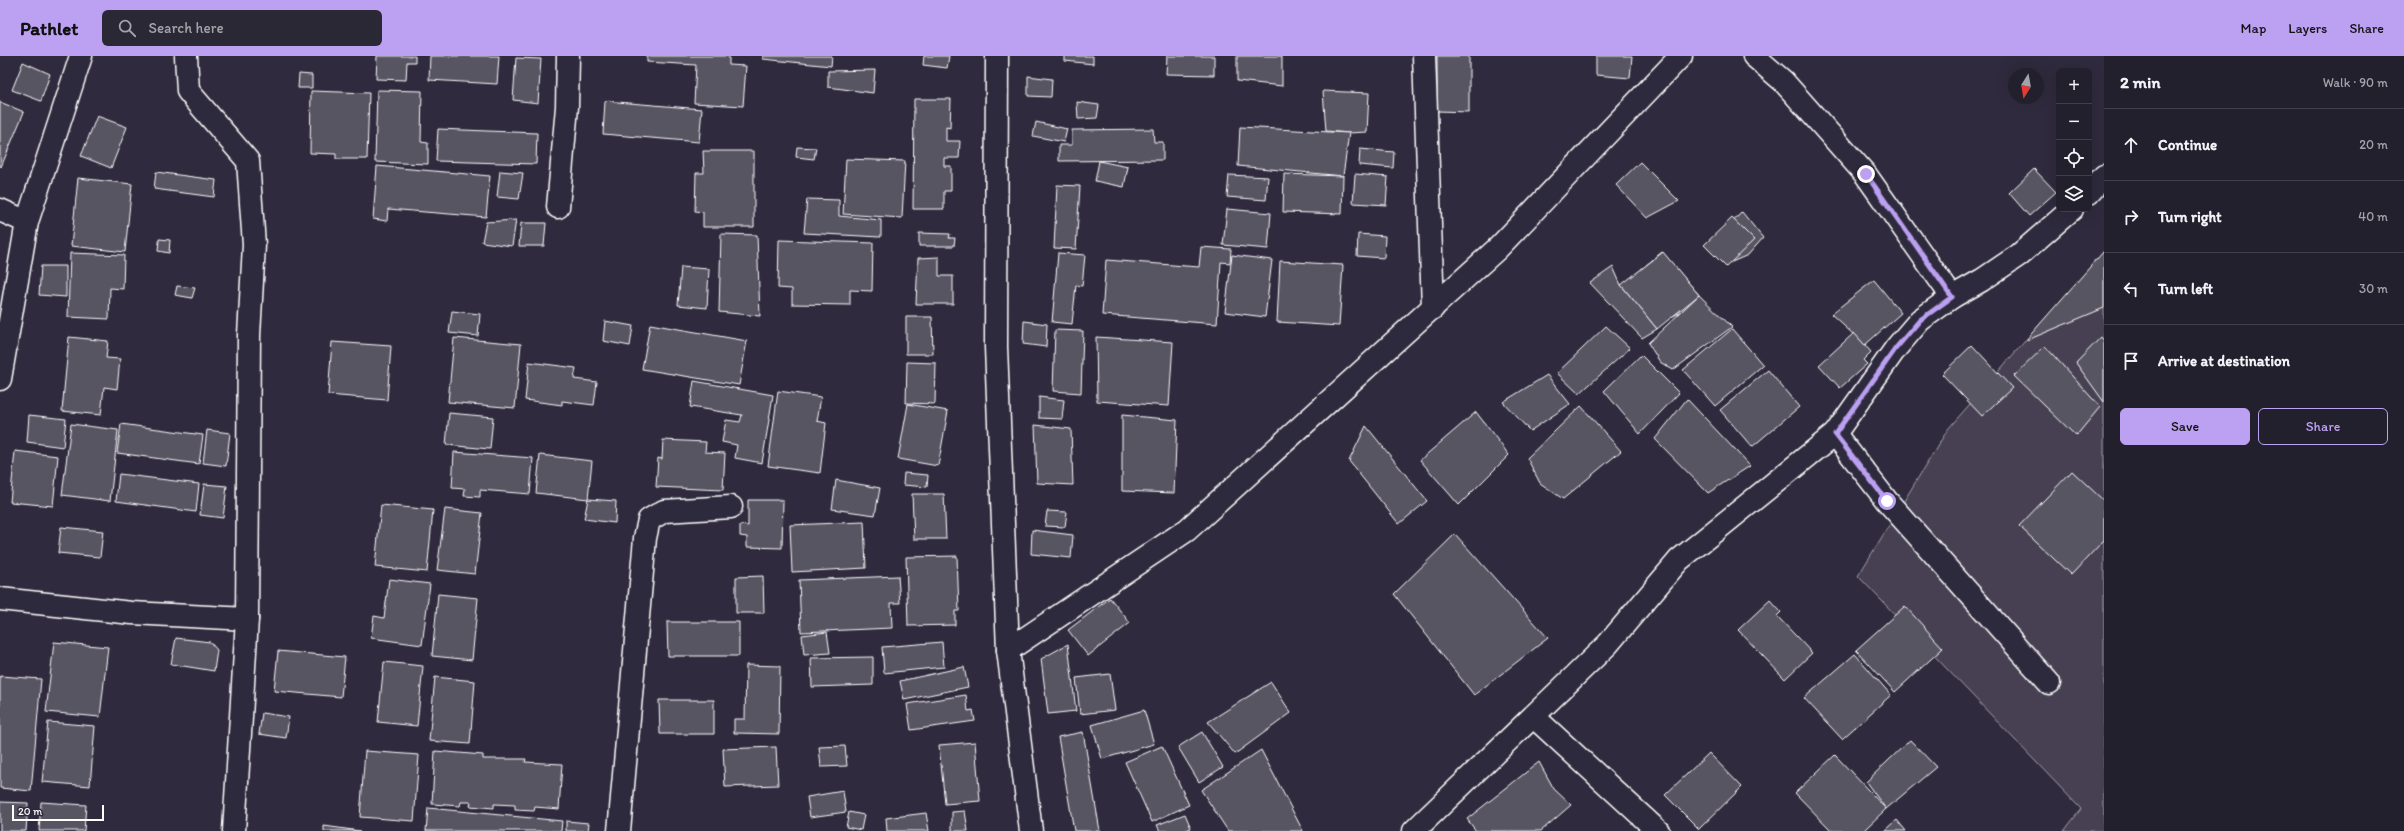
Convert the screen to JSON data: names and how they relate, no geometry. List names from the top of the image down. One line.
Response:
{"scale_bar":"20 m","north":"bottom","page":{"header":"Pathlet","search":"Search here","nav":["Map","Layers","Share"],"heading":["2 min","Walk · 90 m"],"map_buttons":["+","−"],"list":[["Continue","20 m"],["Turn right","40 m"],["Turn left","30 m"],"Arrive at destination"],"buttons":["Save","Share"],"scale":"20 m"}}
